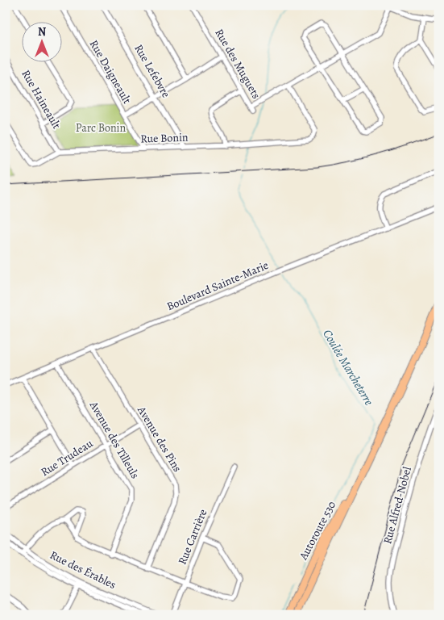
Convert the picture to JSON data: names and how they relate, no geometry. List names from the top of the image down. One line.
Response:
{"streets":{"highway":["Autoroute 530"],"street":["Rue des Muguets","Rue Lefebvre","Rue Daigneault","Rue Haineault","Rue Bonin","Boulevard Sainte-Marie","Avenue des Pins","Avenue des Tilleuls","Rue Trudeau","Rue Alfred-Nobel","Rue Carrière","Rue des Érables"]},"crossings":[["Rue des Muguets","Rue Bonin"],["Rue Lefebvre","Rue Bonin"],["Rue Daigneault","Rue Bonin"],["Rue Haineault","Rue Bonin"],["Boulevard Sainte-Marie","Avenue des Pins"],["Boulevard Sainte-Marie","Avenue des Tilleuls"],["Avenue des Pins","Rue Trudeau"],["Avenue des Tilleuls","Rue Trudeau"]],"water":["Coulée Marcheterre"],"parks":["Parc Bonin"],"north":"top"}
